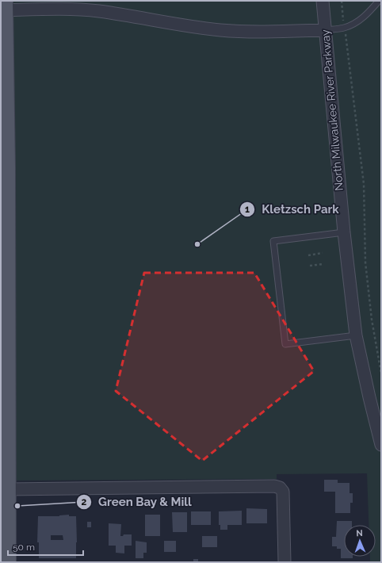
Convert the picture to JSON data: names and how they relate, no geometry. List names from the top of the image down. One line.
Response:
{"streets":{"street":["North Milwaukee River Parkway"]},"places":["Kletzsch Park","Green Bay & Mill"],"scale_bar":"50 m","north":"top"}
